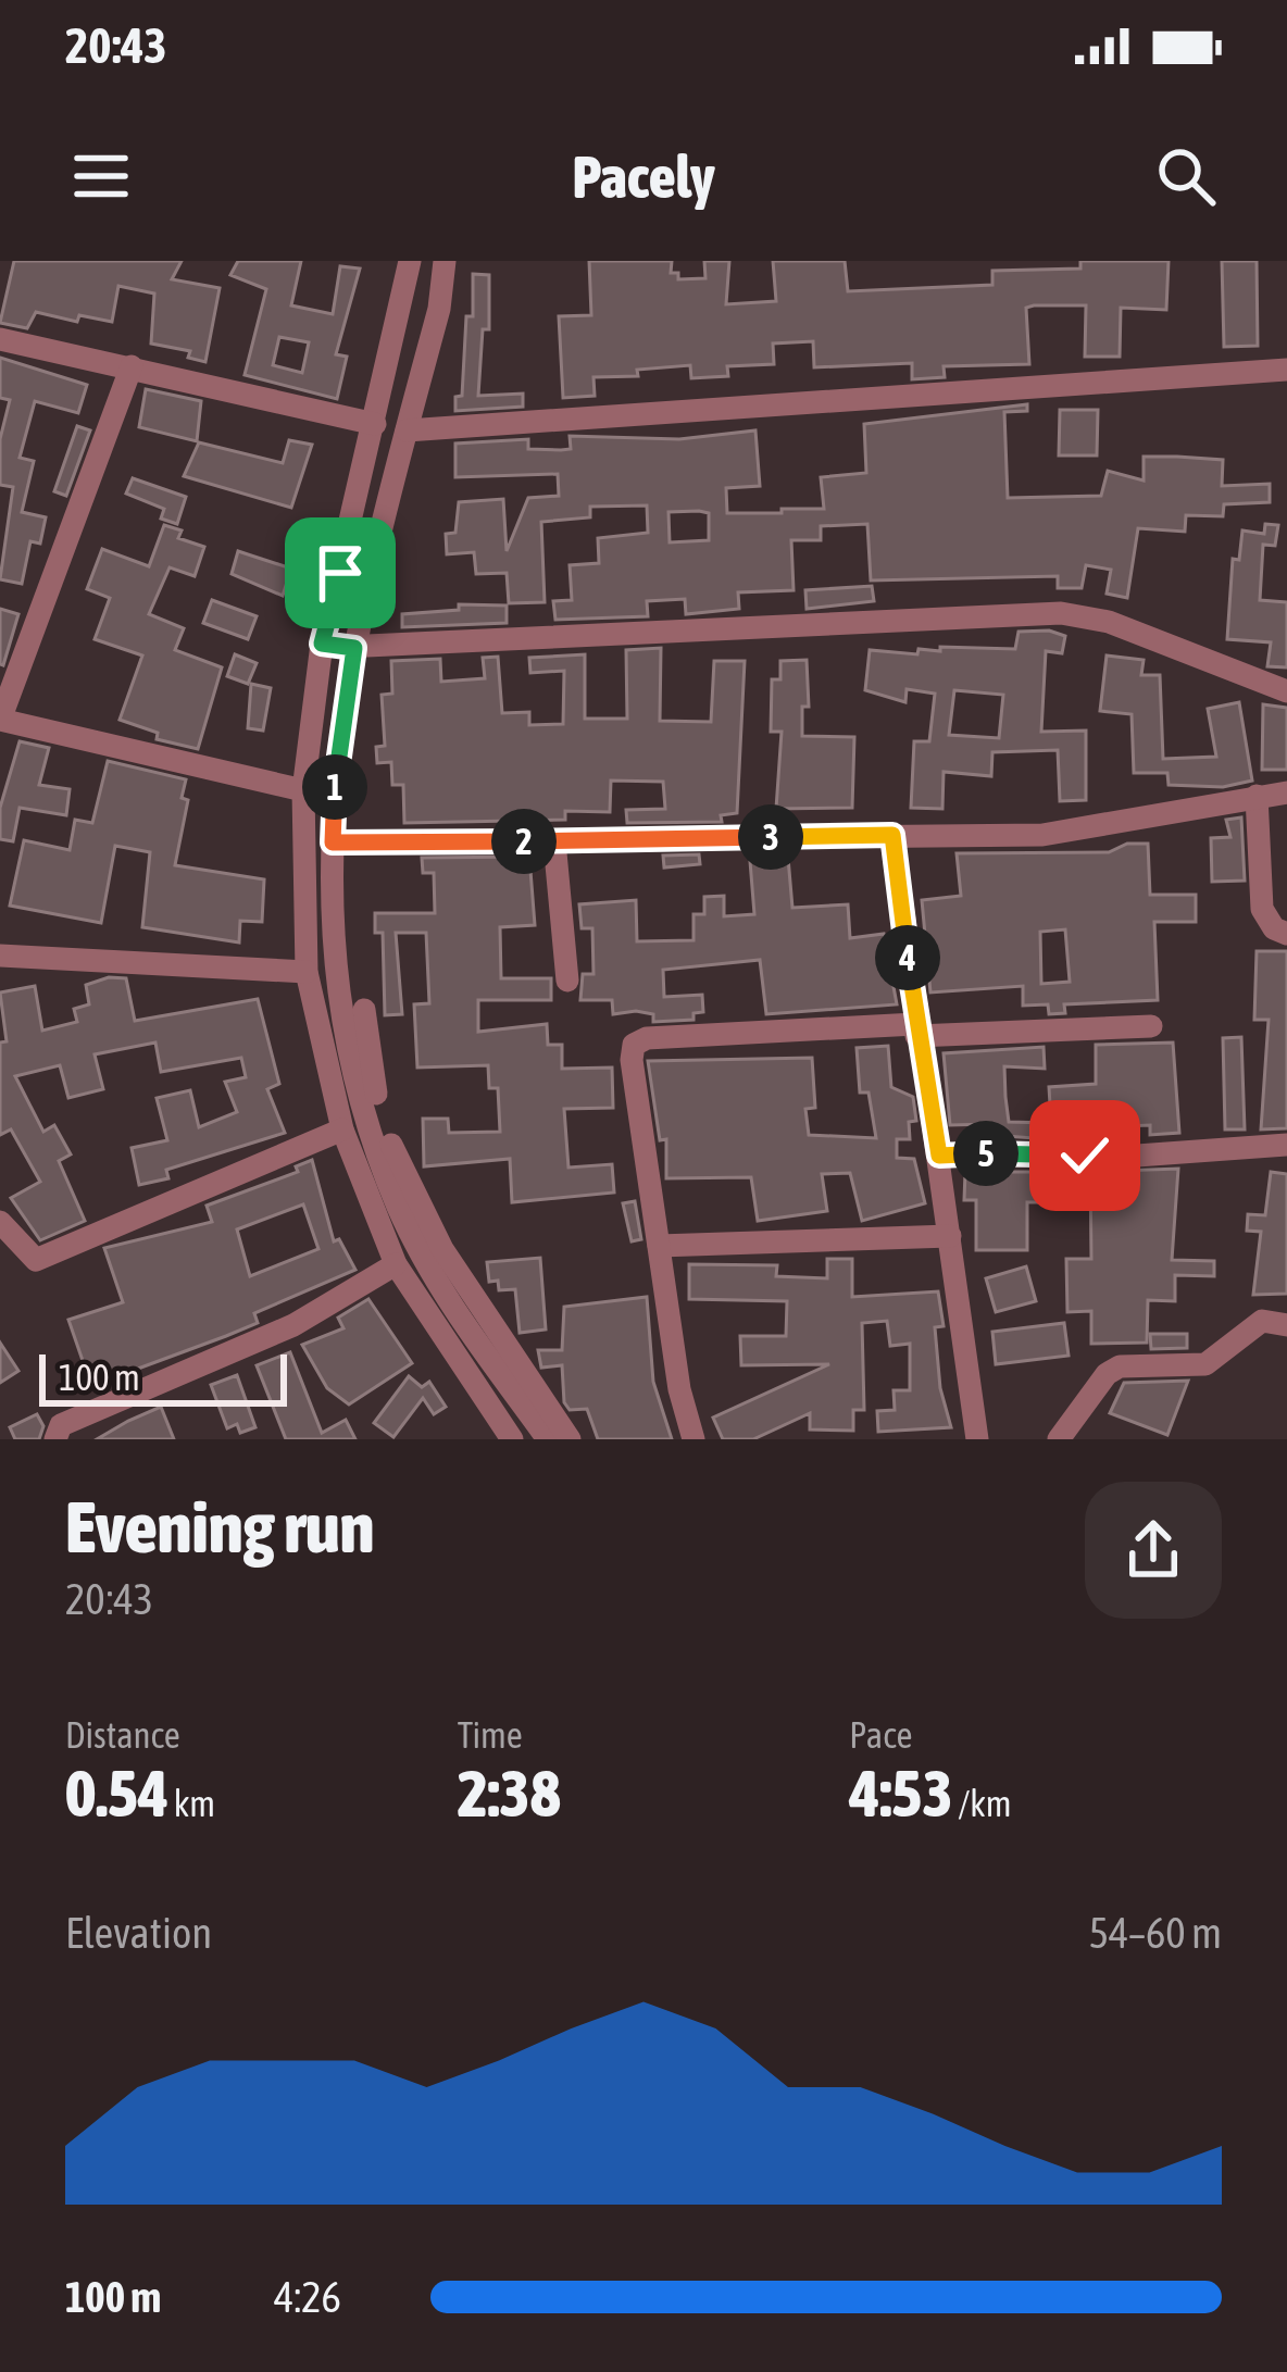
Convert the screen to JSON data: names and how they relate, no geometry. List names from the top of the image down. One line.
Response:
{"scale_bar":"100 m","page":{"status":"20:43","header":"Pacely","pins":["1","3","2","4","5"],"scale":"100 m","heading":["Evening run","20:43"],"stats":[["Distance","0.54 km"],["Time","2:38"],["Pace","4:53 /km"]],"chart":["Elevation","54–60 m"],"list":[{"name":"100 m","note":"4:26"}]}}
